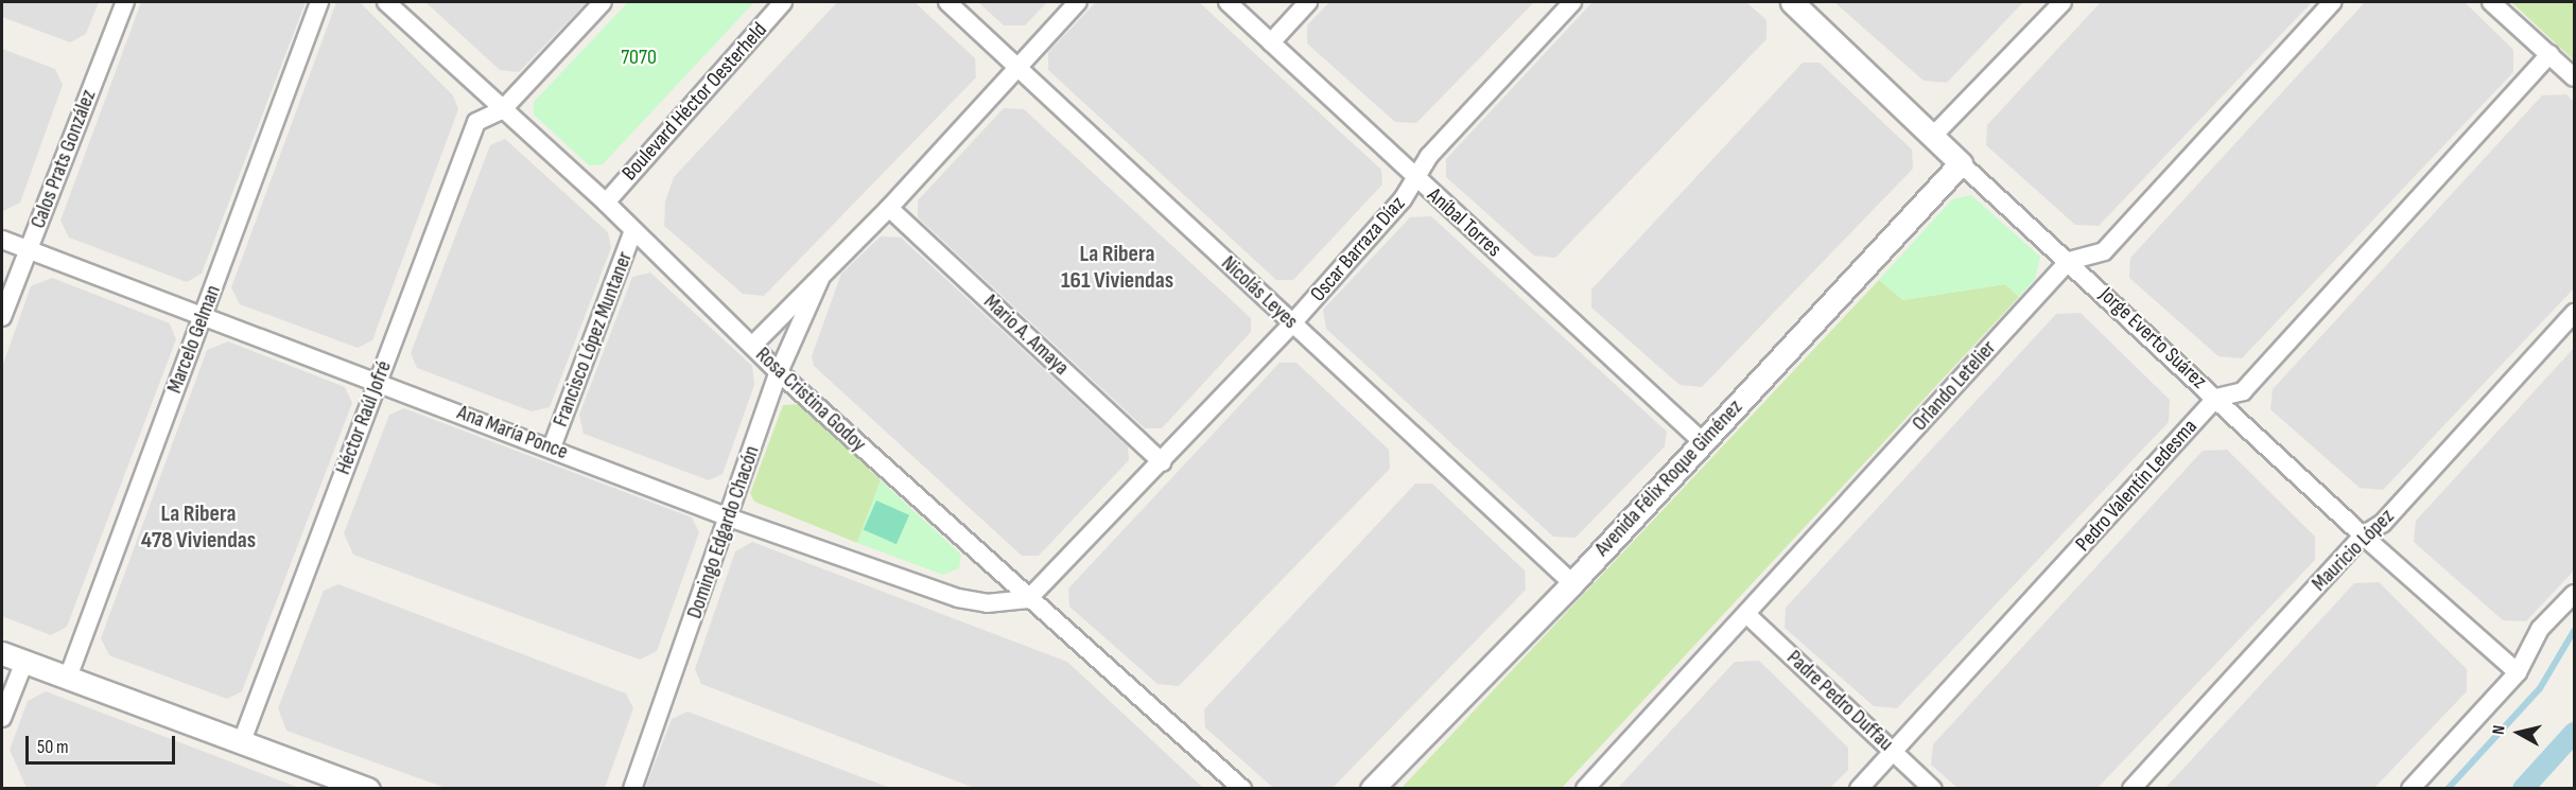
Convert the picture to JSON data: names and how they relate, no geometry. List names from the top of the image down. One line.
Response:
{"streets":{"street":["Boulevard Héctor Oesterheld","Calos Prats González","Aníbal Torres","Oscar Barraza Díaz","Nicolás Leyes","Mario A. Amaya","Jorge Everto Suárez","Marcelo Gelman","Francisco López Muntaner","Orlando Letelier","Rosa Cristina Godoy","Héctor Raúl Jofré","Ana María Ponce","Avenida Félix Roque Giménez","Pedro Valentín Ledesma","Domingo Edgardo Chacón","Mauricio López","Padre Pedro Duffau"]},"crossings":[["Boulevard Héctor Oesterheld","Rosa Cristina Godoy"],["Calos Prats González","Ana María Ponce"],["Aníbal Torres","Oscar Barraza Díaz"],["Aníbal Torres","Avenida Félix Roque Giménez"],["Oscar Barraza Díaz","Nicolás Leyes"],["Oscar Barraza Díaz","Mario A. Amaya"],["Oscar Barraza Díaz","Rosa Cristina Godoy"],["Oscar Barraza Díaz","Ana María Ponce"],["Nicolás Leyes","Avenida Félix Roque Giménez"],["Nicolás Leyes","Domingo Edgardo Chacón"],["Mario A. Amaya","Domingo Edgardo Chacón"],["Jorge Everto Suárez","Orlando Letelier"],["Jorge Everto Suárez","Avenida Félix Roque Giménez"],["Jorge Everto Suárez","Pedro Valentín Ledesma"],["Jorge Everto Suárez","Mauricio López"],["Marcelo Gelman","Ana María Ponce"],["Francisco López Muntaner","Rosa Cristina Godoy"],["Francisco López Muntaner","Ana María Ponce"],["Orlando Letelier","Padre Pedro Duffau"],["Rosa Cristina Godoy","Héctor Raúl Jofré"],["Rosa Cristina Godoy","Ana María Ponce"],["Rosa Cristina Godoy","Domingo Edgardo Chacón"],["Héctor Raúl Jofré","Ana María Ponce"],["Ana María Ponce","Domingo Edgardo Chacón"],["Pedro Valentín Ledesma","Padre Pedro Duffau"]],"districts":["La Ribera 161 Viviendas","La Ribera 478 Viviendas"],"parks":["7070"],"scale_bar":"50 m","north":"left"}
